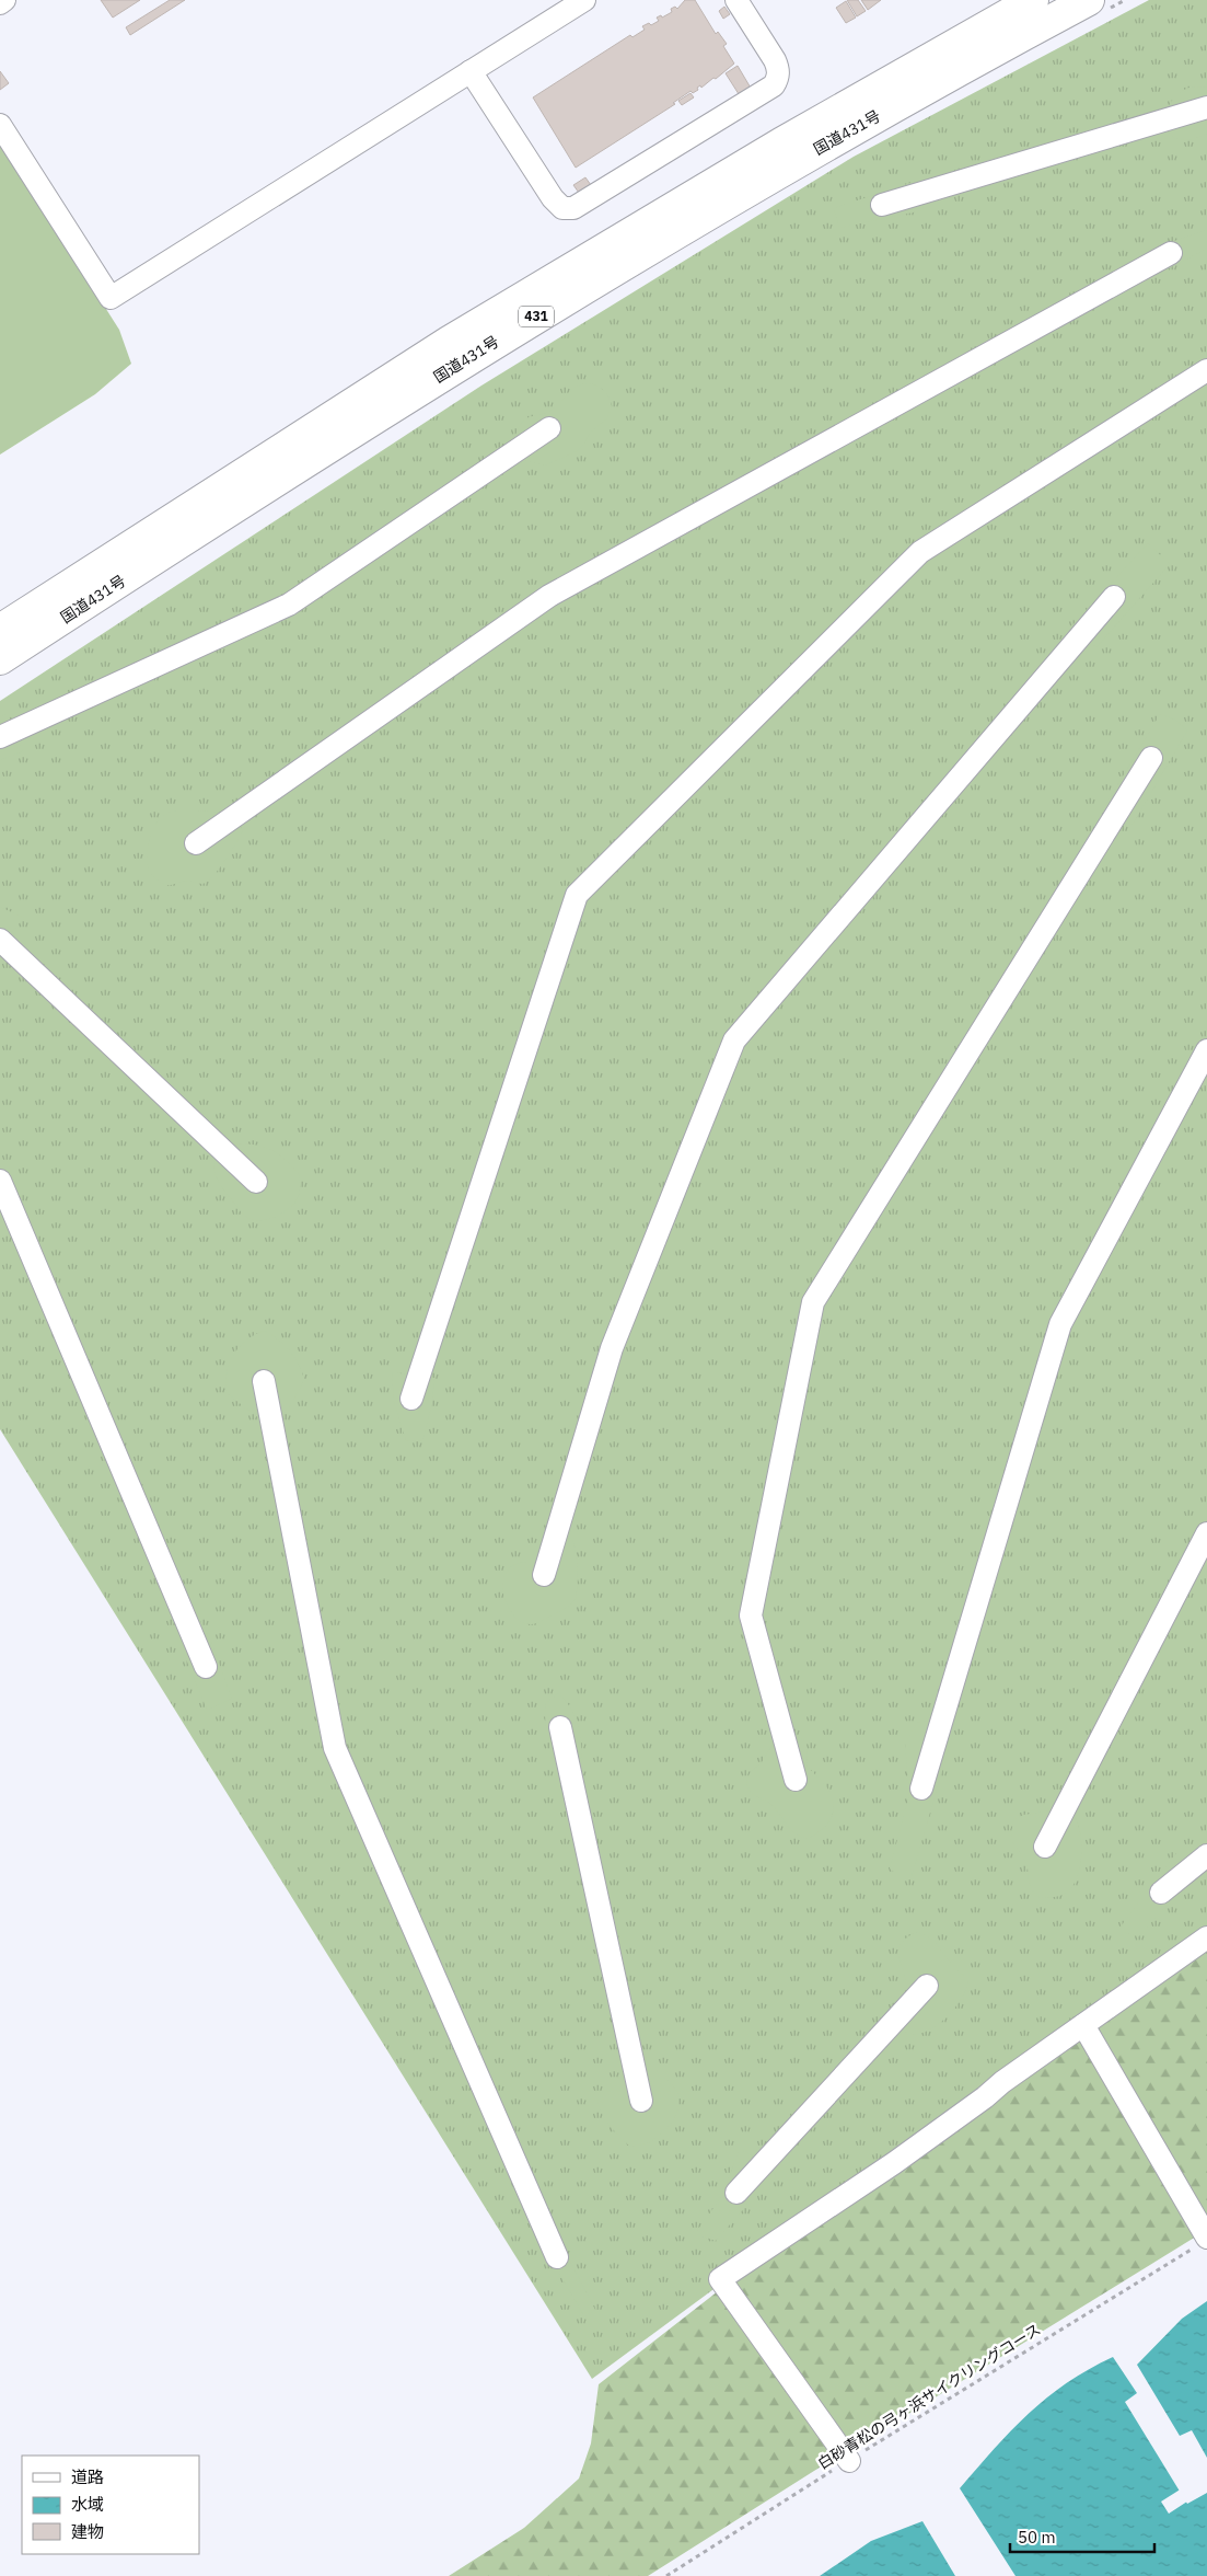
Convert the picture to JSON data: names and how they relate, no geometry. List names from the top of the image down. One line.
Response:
{"streets":{"highway":["国道431号","431"],"path":["白砂青松の弓ヶ浜サイクリングコース"]},"legend":["道路","水域","建物"],"scale_bar":"50 m"}
